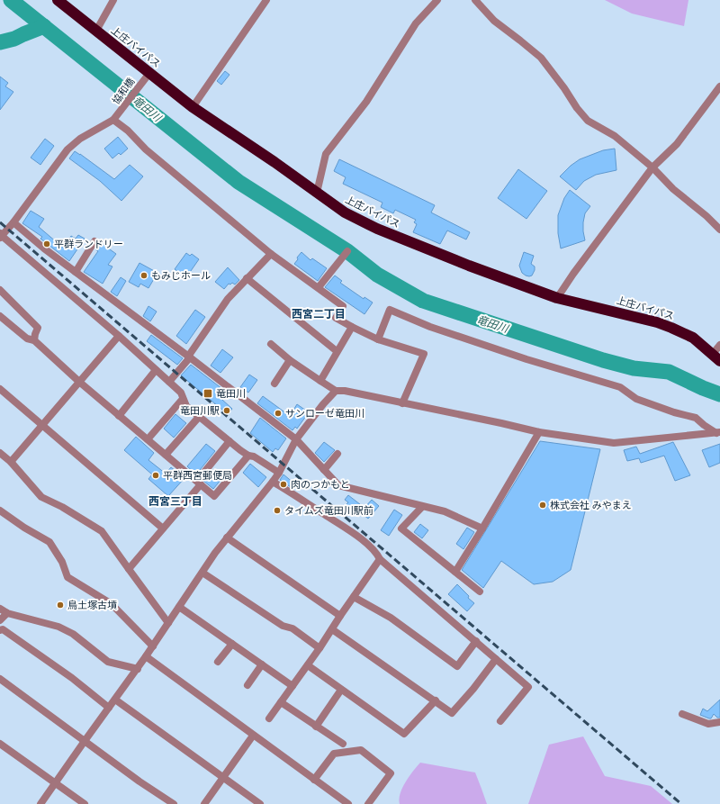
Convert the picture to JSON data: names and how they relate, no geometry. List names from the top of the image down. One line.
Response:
{"streets":{"highway":["上庄バイパス"],"street":["協和橋"]},"crossings":[["上庄バイパス","協和橋"]],"districts":["西宮二丁目","西宮三丁目"],"water":["竜田川"],"places":{"other":["平群ランドリー","もみじホール","竜田川駅","サンローゼ竜田川","平群西宮郵便局","肉のつかもと","株式会社 みやまえ","タイムズ竜田川駅前","鳥土塚古墳"],"transit":["竜田川"]}}
